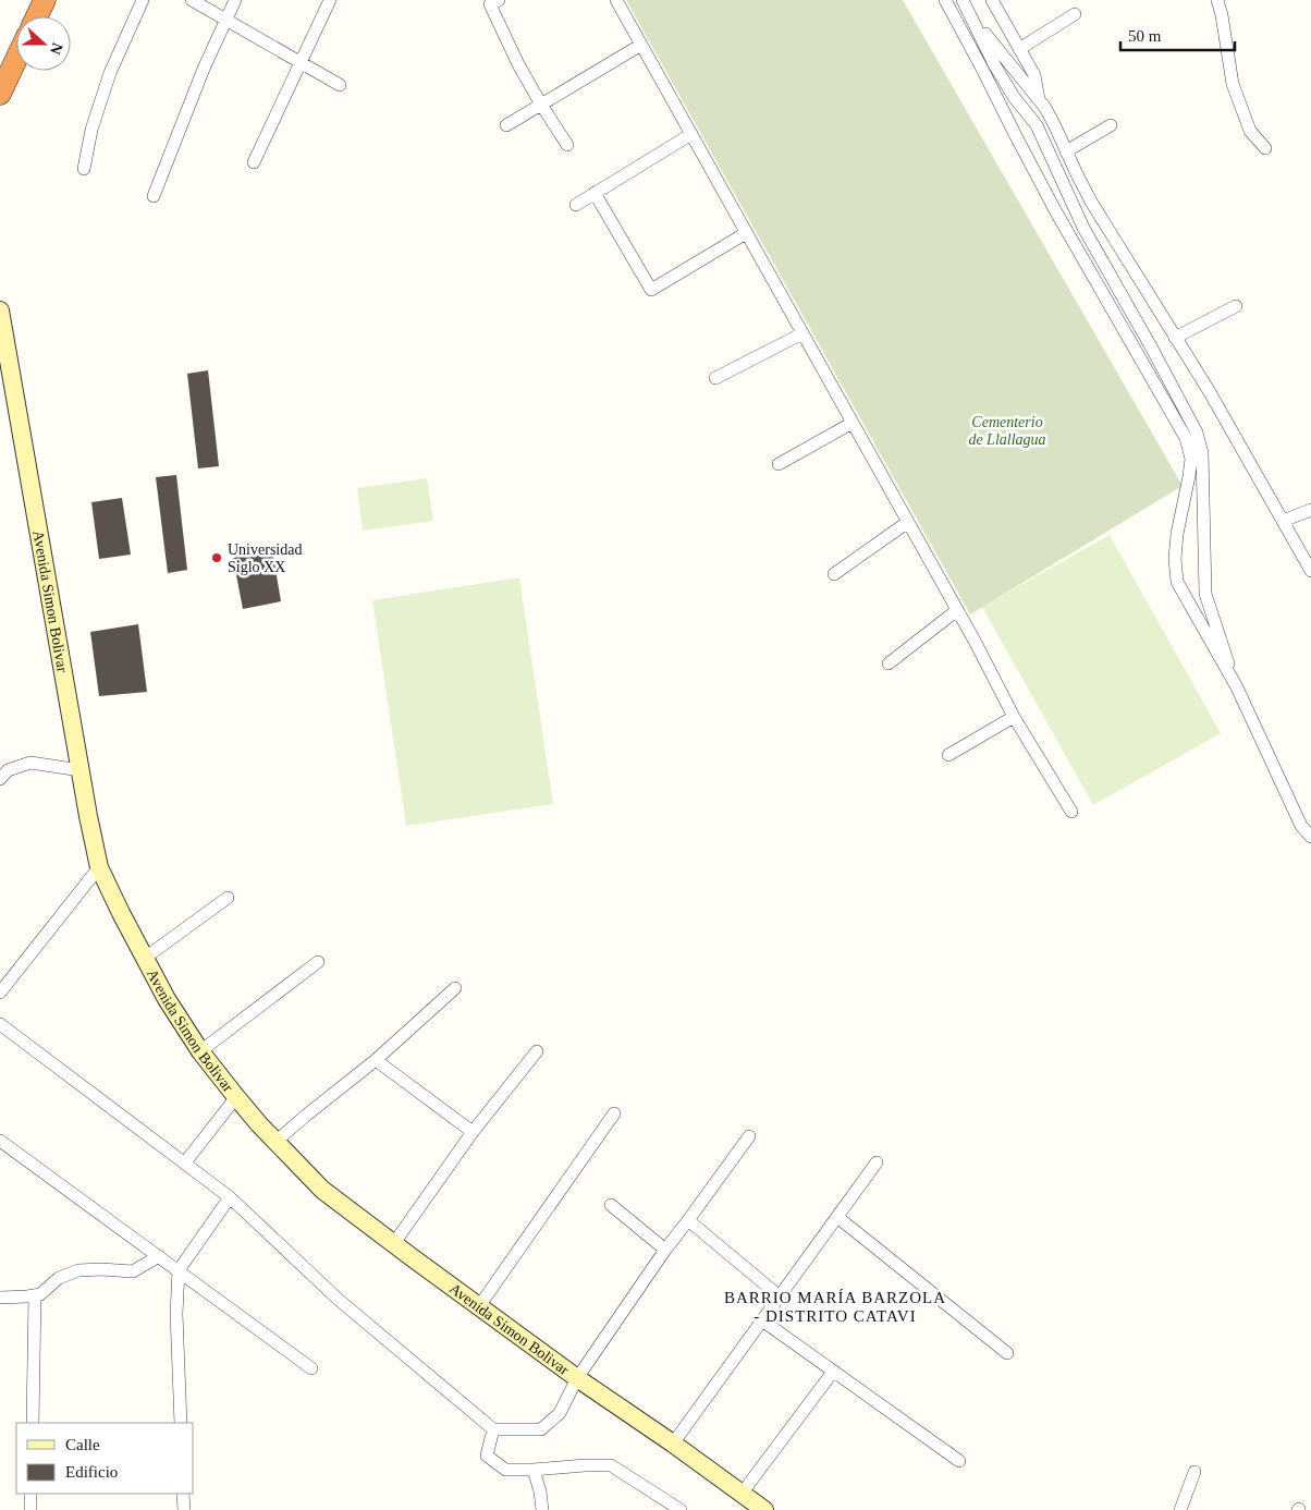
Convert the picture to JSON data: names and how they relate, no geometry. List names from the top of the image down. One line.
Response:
{"streets":{"main road":["Avenida Simon Bolivar"]},"districts":["BARRIO MARÍA BARZOLA - DISTRITO CATAVI"],"parks":["Cementerio de Llallagua"],"places":["Universidad Siglo XX"],"legend":["Calle","Edificio"],"scale_bar":"50 m","north":"right"}
